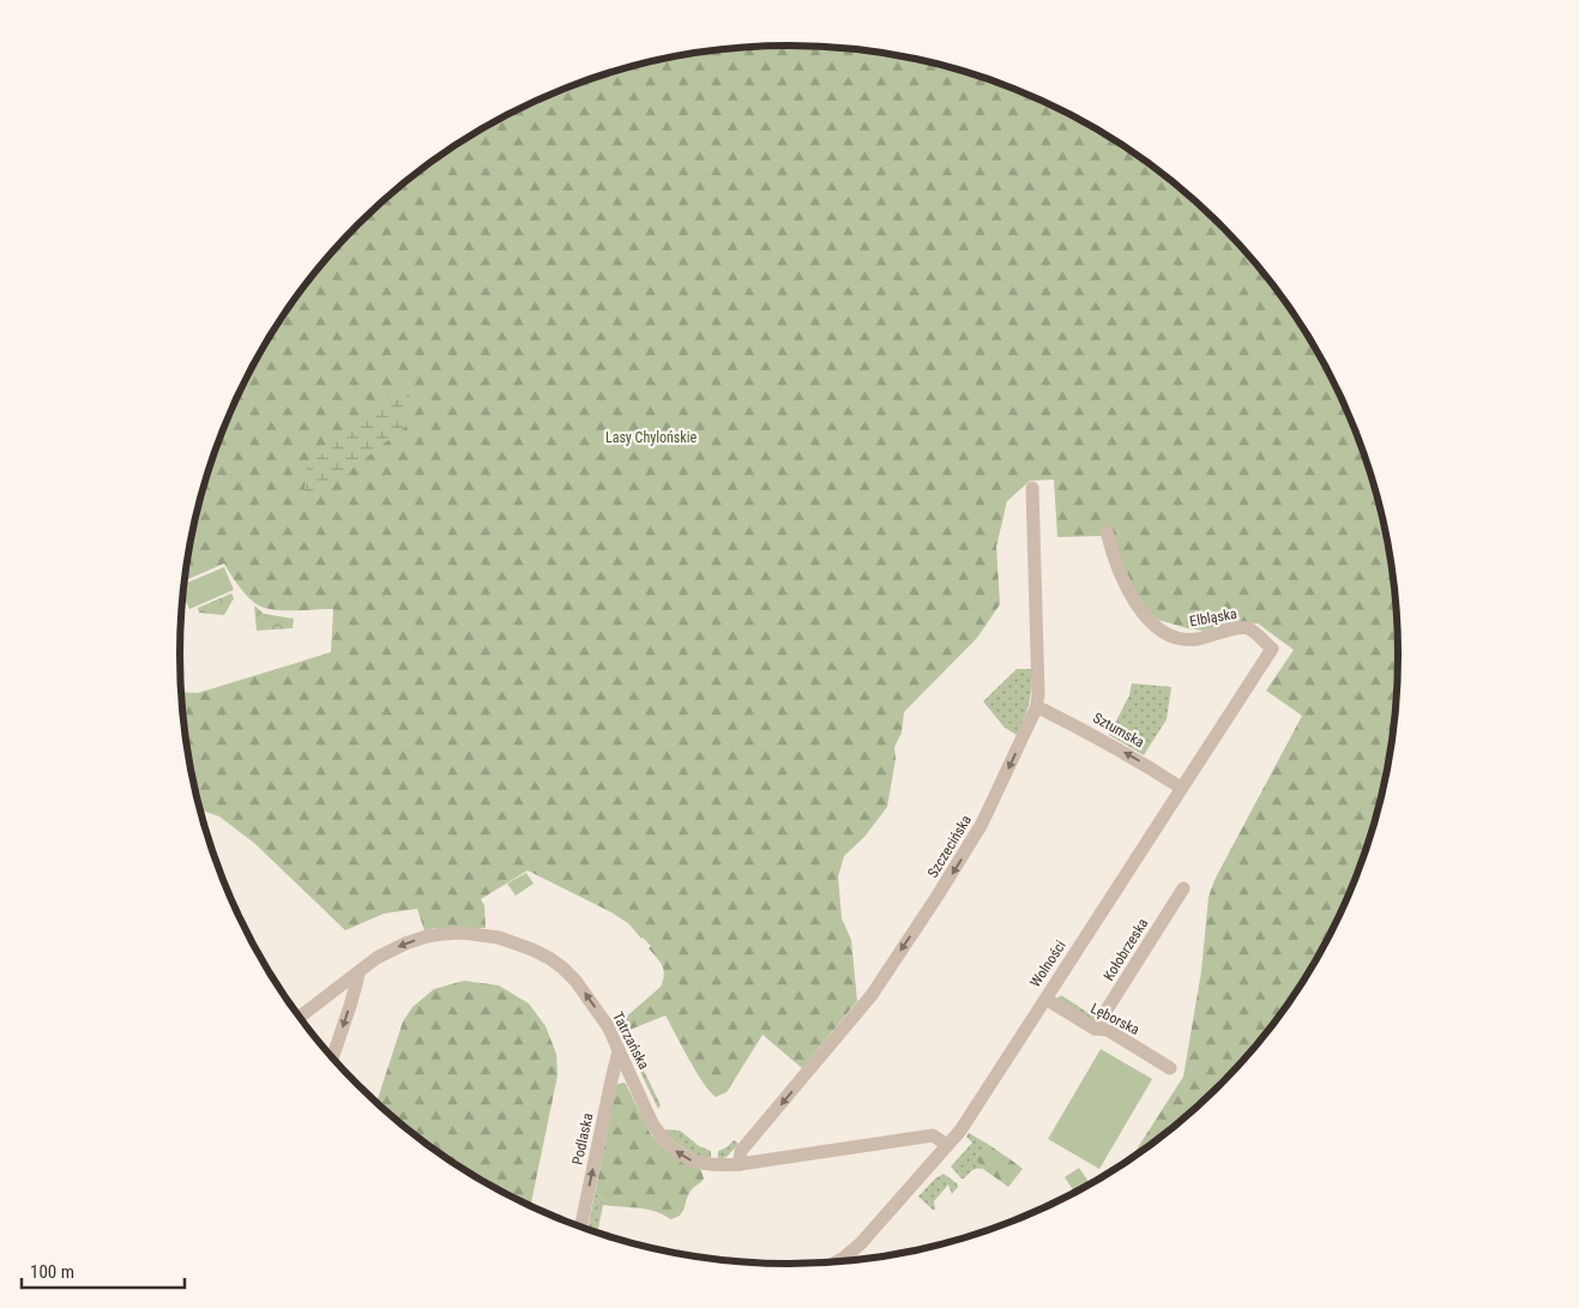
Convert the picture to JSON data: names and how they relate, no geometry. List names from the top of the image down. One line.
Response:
{"streets":{"street":["Elbląska","Sztumska","Szczecińska","Kołobrzeska","Wolności","Lęborska","Tatrzańska","Podlaska"]},"crossings":[["Elbląska","Wolności"],["Sztumska","Szczecińska"],["Sztumska","Wolności"],["Szczecińska","Tatrzańska"],["Kołobrzeska","Lęborska"],["Wolności","Lęborska"],["Wolności","Tatrzańska"],["Tatrzańska","Podlaska"]],"one_way":["Sztumska","Szczecińska","Tatrzańska","Podlaska"],"parks":["Lasy Chylońskie"],"scale_bar":"100 m"}
